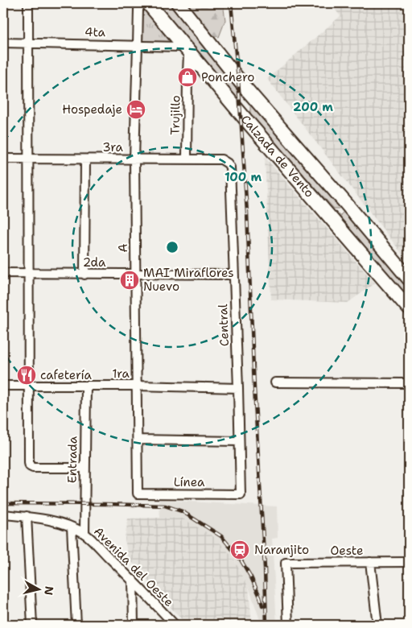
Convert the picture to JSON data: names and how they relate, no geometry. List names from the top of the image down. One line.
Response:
{"streets":{"main road":["Calzada de Vento"],"street":["4ta","Trujillo","3ra","A","2da","Central","1ra","Entrada","Línea","Oeste","Avenida del Oeste"]},"crossings":[["4ta","Trujillo"],["4ta","Calzada de Vento"],["4ta","A"],["Trujillo","3ra"],["Trujillo","Calzada de Vento"],["3ra","A"],["3ra","Central"],["A","2da"],["A","1ra"],["A","Línea"],["2da","Central"],["Central","1ra"],["Central","Línea"],["1ra","Entrada"],["Entrada","Avenida del Oeste"]],"places":{"shop":["Ponchero"],"hotel":["Hospedaje"],"building":["MAI Miraflores Nuevo"],"restaurant":["cafetería"],"station":["Naranjito"]},"north":"right","rings":["200 m","100 m"]}
